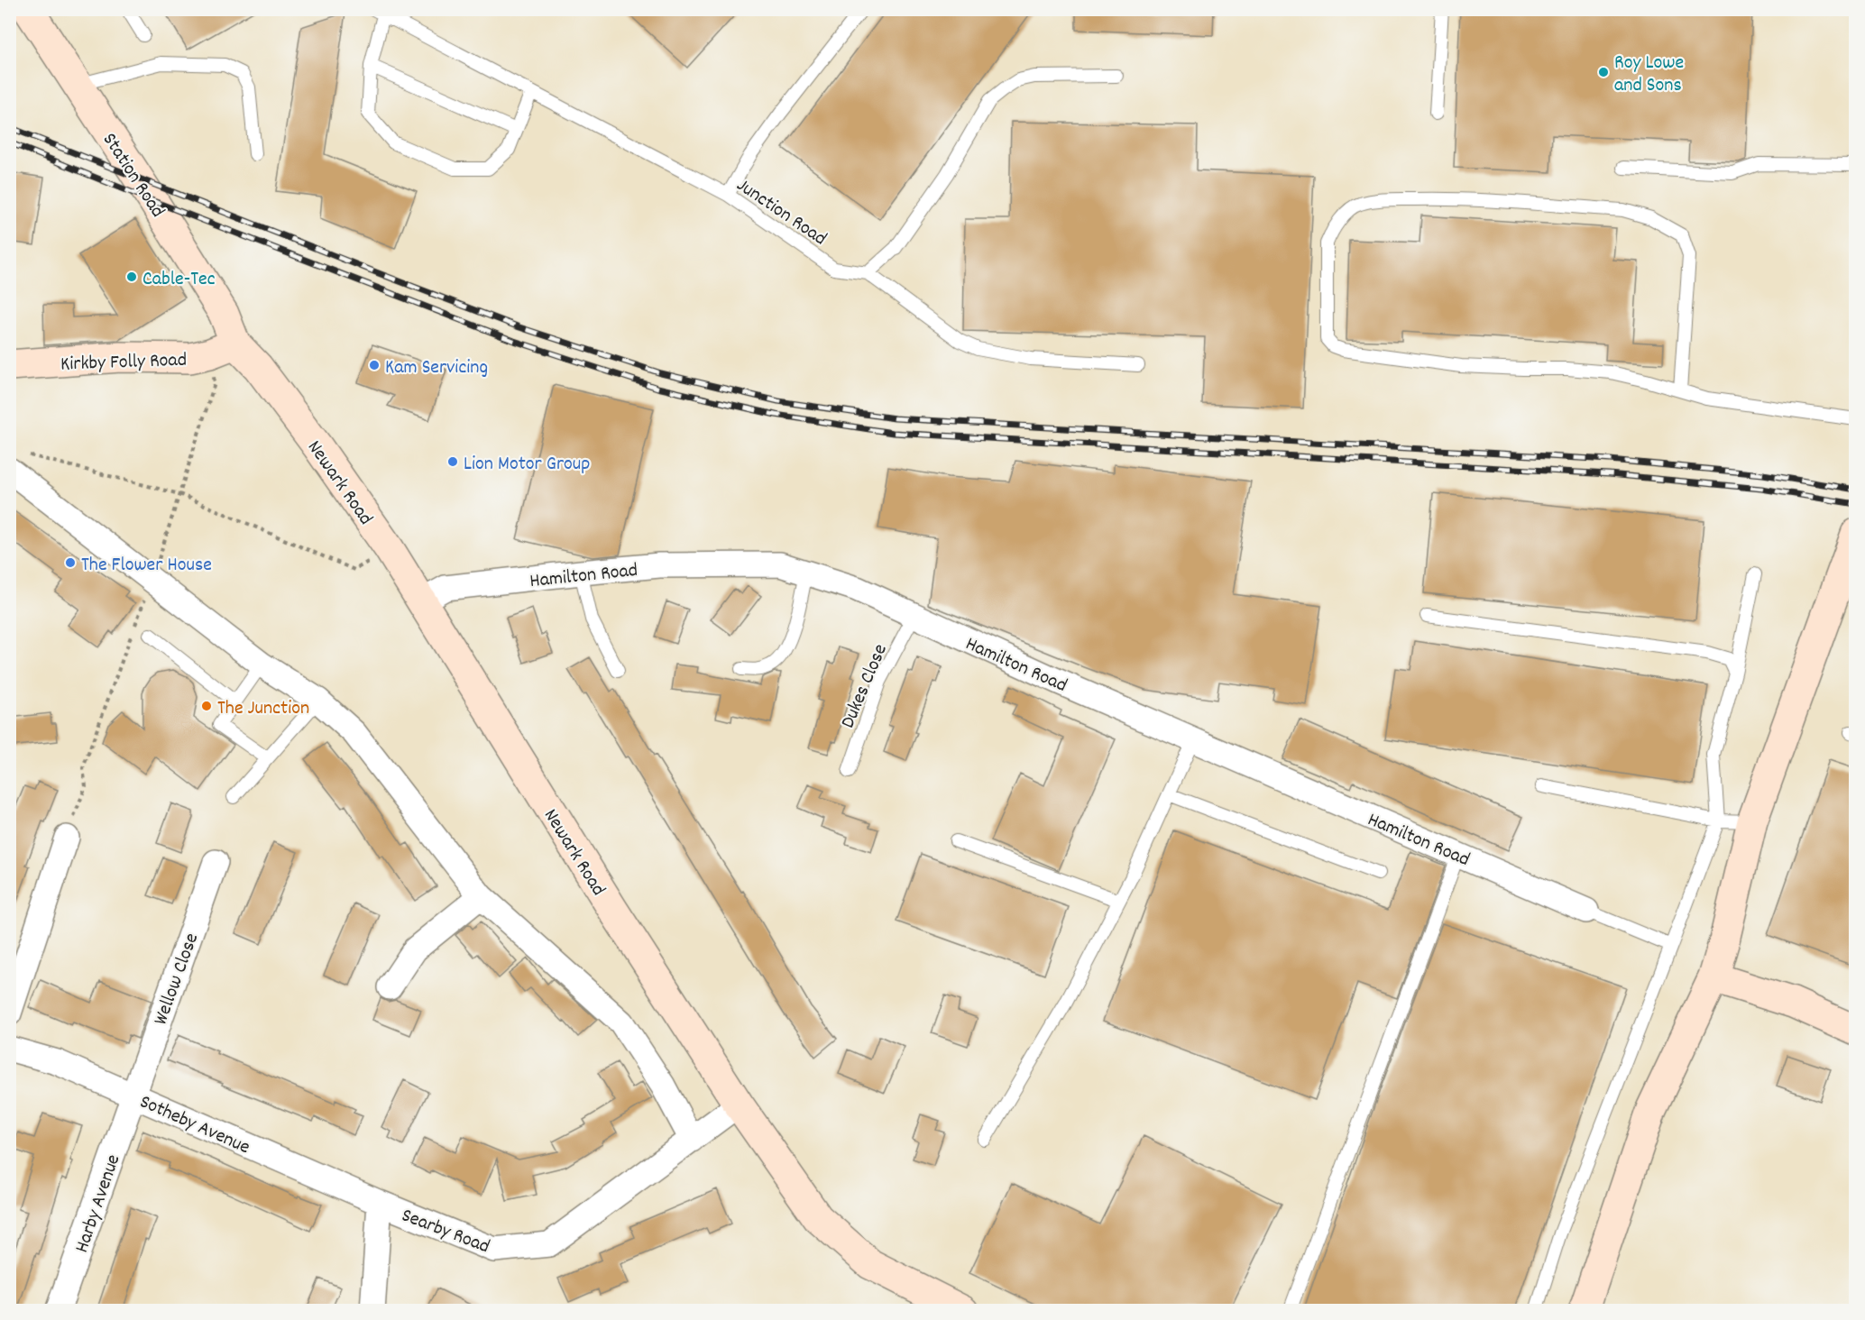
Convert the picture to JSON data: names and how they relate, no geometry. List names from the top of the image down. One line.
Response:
{"streets":{"main road":["Station Road","Kirkby Folly Road","Newark Road"],"street":["Hamilton Road","Wellow Close","Sotheby Avenue","Harby Avenue","Searby Road"],"lane":["Junction Road","Dukes Close"]},"crossings":[["Station Road","Kirkby Folly Road"],["Station Road","Newark Road"],["Kirkby Folly Road","Newark Road"],["Newark Road","Hamilton Road"],["Newark Road","Searby Road"],["Hamilton Road","Dukes Close"],["Wellow Close","Sotheby Avenue"],["Wellow Close","Harby Avenue"],["Sotheby Avenue","Harby Avenue"],["Sotheby Avenue","Searby Road"]],"places":["Roy Lowe and Sons","Cable-Tec","Kam Servicing","Lion Motor Group","The Flower House","The Junction"]}
